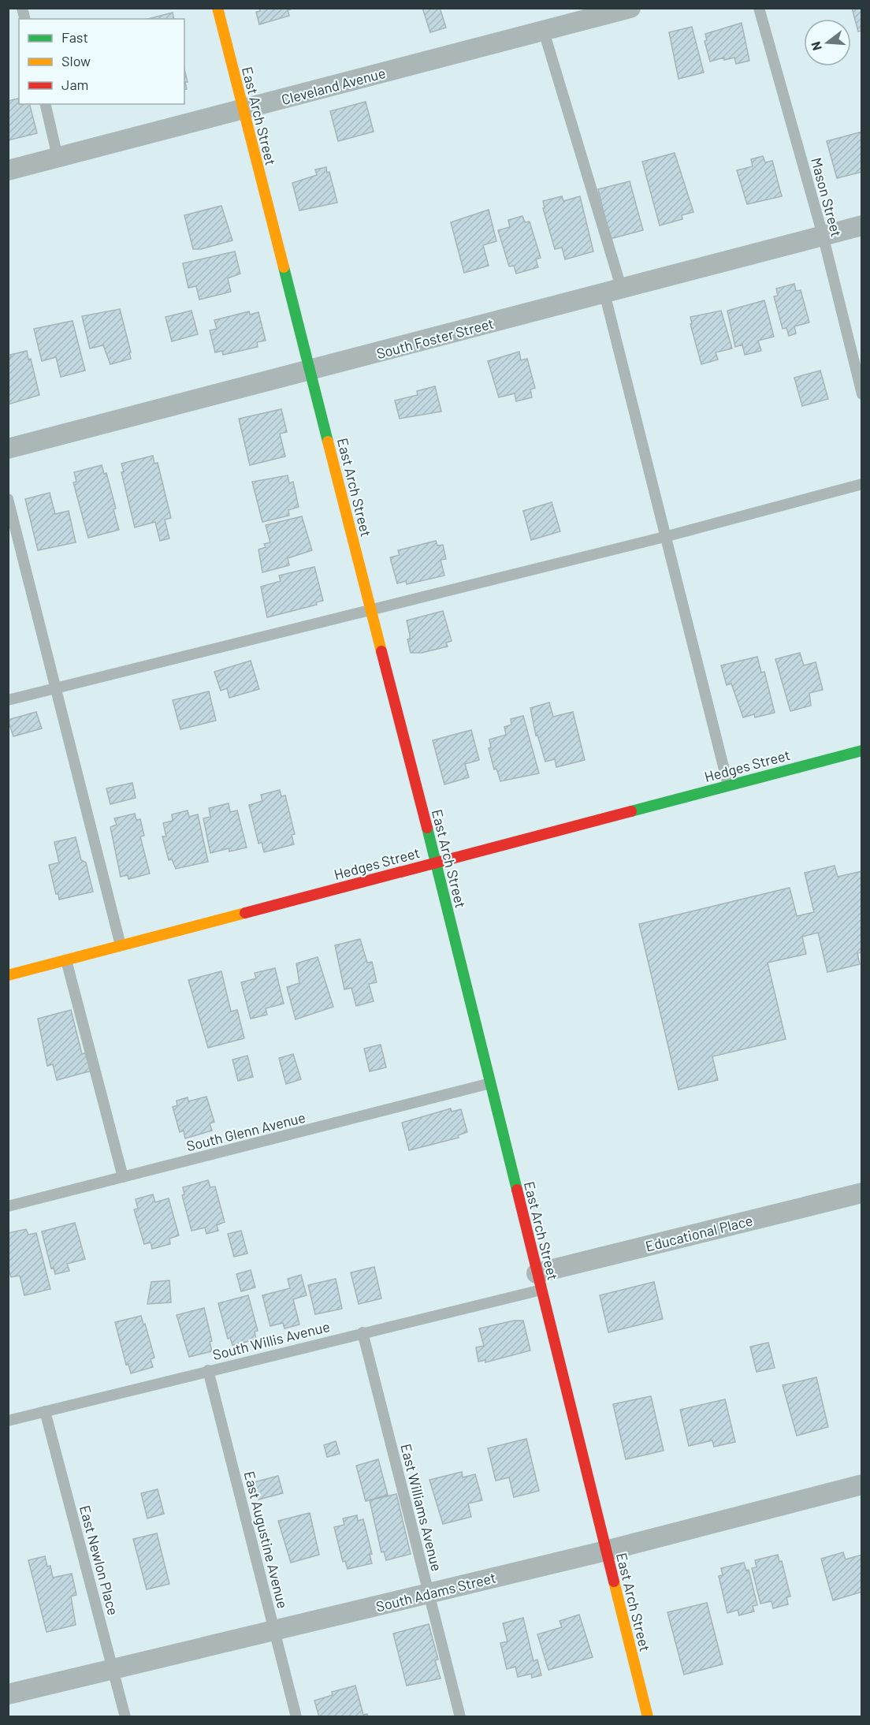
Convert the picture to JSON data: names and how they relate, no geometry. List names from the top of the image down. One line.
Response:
{"streets":{"street":["Cleveland Avenue","East Arch Street","South Foster Street","Hedges Street","Educational Place","South Adams Street"],"lane":["Mason Street","South Glenn Avenue","South Willis Avenue","East Williams Avenue","East Augustine Avenue","East Newlon Place"]},"crossings":[["Cleveland Avenue","East Arch Street"],["East Arch Street","South Foster Street"],["East Arch Street","Hedges Street"],["East Arch Street","South Glenn Avenue"],["East Arch Street","Educational Place"],["East Arch Street","South Willis Avenue"],["East Arch Street","South Adams Street"],["Mason Street","South Foster Street"],["Educational Place","South Willis Avenue"],["South Willis Avenue","East Williams Avenue"],["South Willis Avenue","East Augustine Avenue"],["South Willis Avenue","East Newlon Place"],["East Williams Avenue","South Adams Street"],["East Augustine Avenue","South Adams Street"],["East Newlon Place","South Adams Street"]],"legend":["Fast","Slow","Jam"],"north":"left"}
